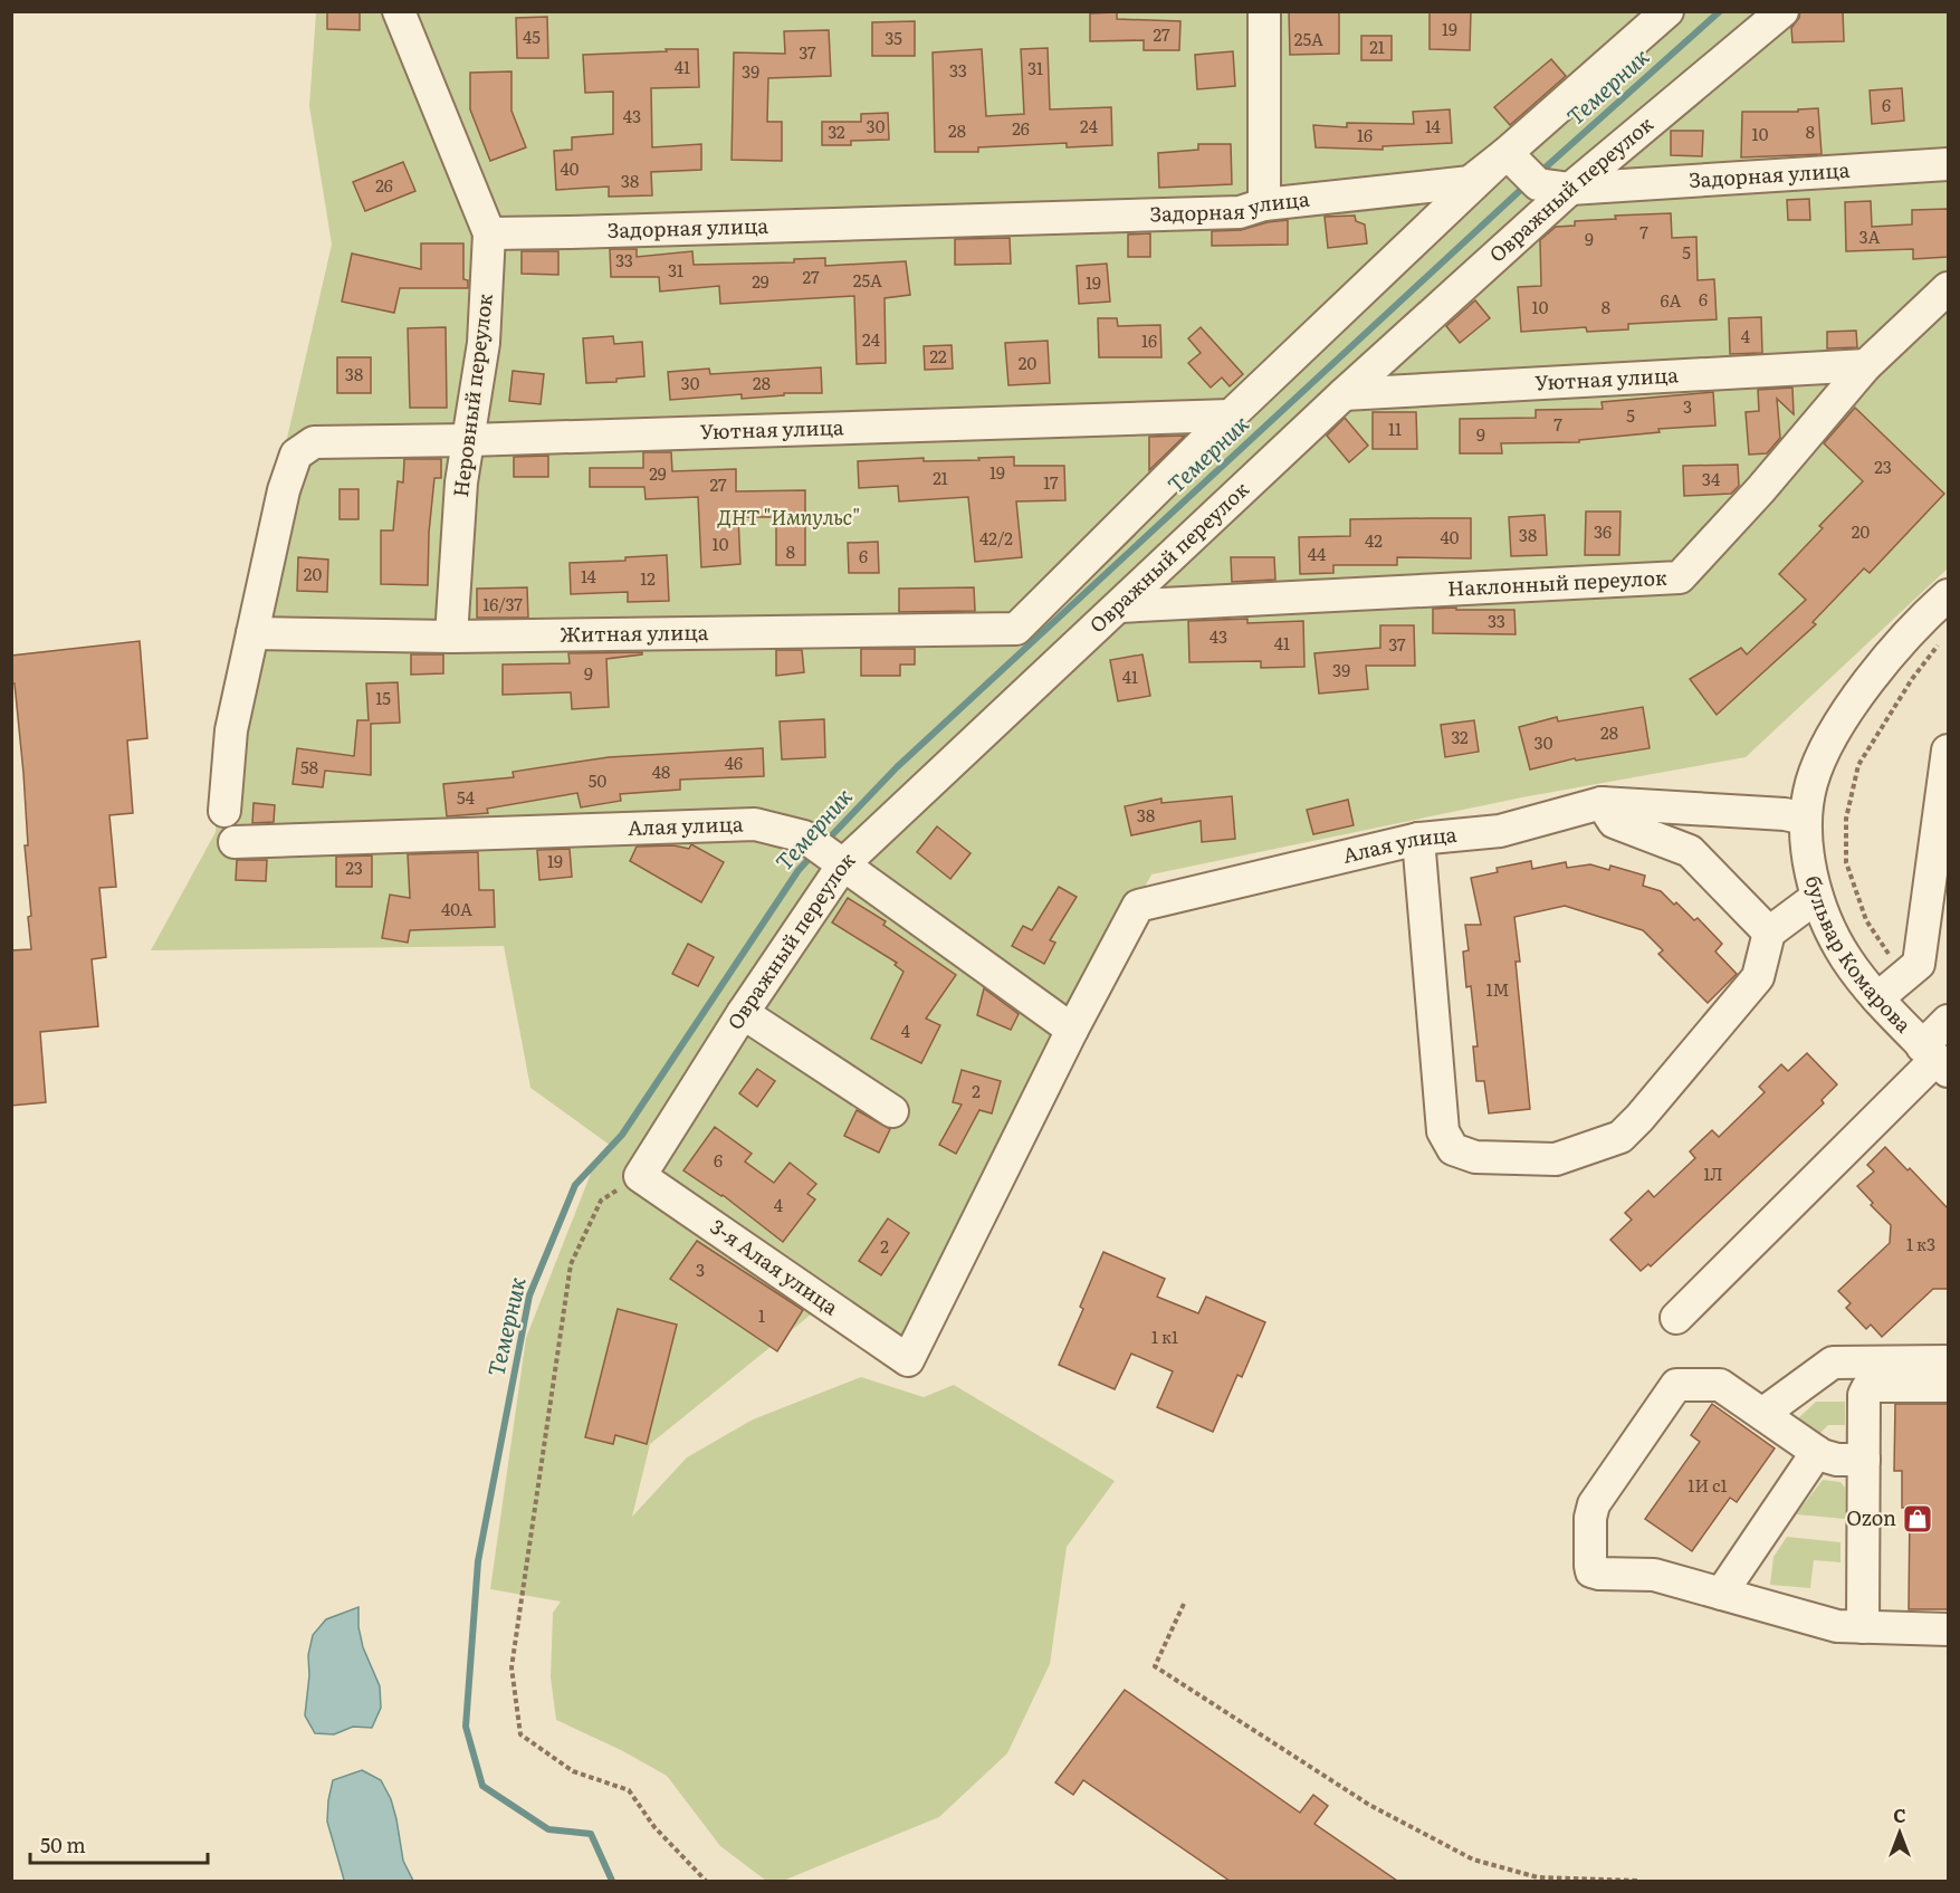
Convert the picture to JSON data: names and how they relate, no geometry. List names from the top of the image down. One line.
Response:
{"streets":{"street":["Задорная улица","Овражный переулок","Уютная улица","Неровный переулок","Наклонный переулок","Житная улица","Алая улица","бульвар Комарова","3-я Алая улица"]},"crossings":[["Задорная улица","Овражный переулок"],["Задорная улица","Неровный переулок"],["Овражный переулок","Уютная улица"],["Овражный переулок","Наклонный переулок"],["Овражный переулок","Алая улица"],["Овражный переулок","3-я Алая улица"],["Уютная улица","Неровный переулок"],["Уютная улица","Наклонный переулок"],["Уютная улица","Житная улица"],["Неровный переулок","Житная улица"],["Алая улица","бульвар Комарова"],["Алая улица","3-я Алая улица"]],"water":["Темерник"],"parks":["ДНТ \"Импульс\""],"places":{"shop":["Ozon"]},"house_numbers":["19","27","45","35","25А","21","37","41","31","33","39","6","43","30","24","14","26","28","32","8","10","16","40","38","26","7","3А","9","5","33","31","27","25А","29","19","6","6А","10","8","4","24","16","22","20","38","30","28","3","5","7","11","9","23","19","29","21","34","17","27","36","20","38","40","42/2","42","10","8","44","6","20","14","12","16/37","33","43","41","37","39","9","41","15","28","32","30","46","58","48","50","54","38","19","23","40А","1М","4","2","6","1Л","4","1 к3","2","3","1","1 к1","1И с1"],"scale_bar":"50 m","north":"top"}
